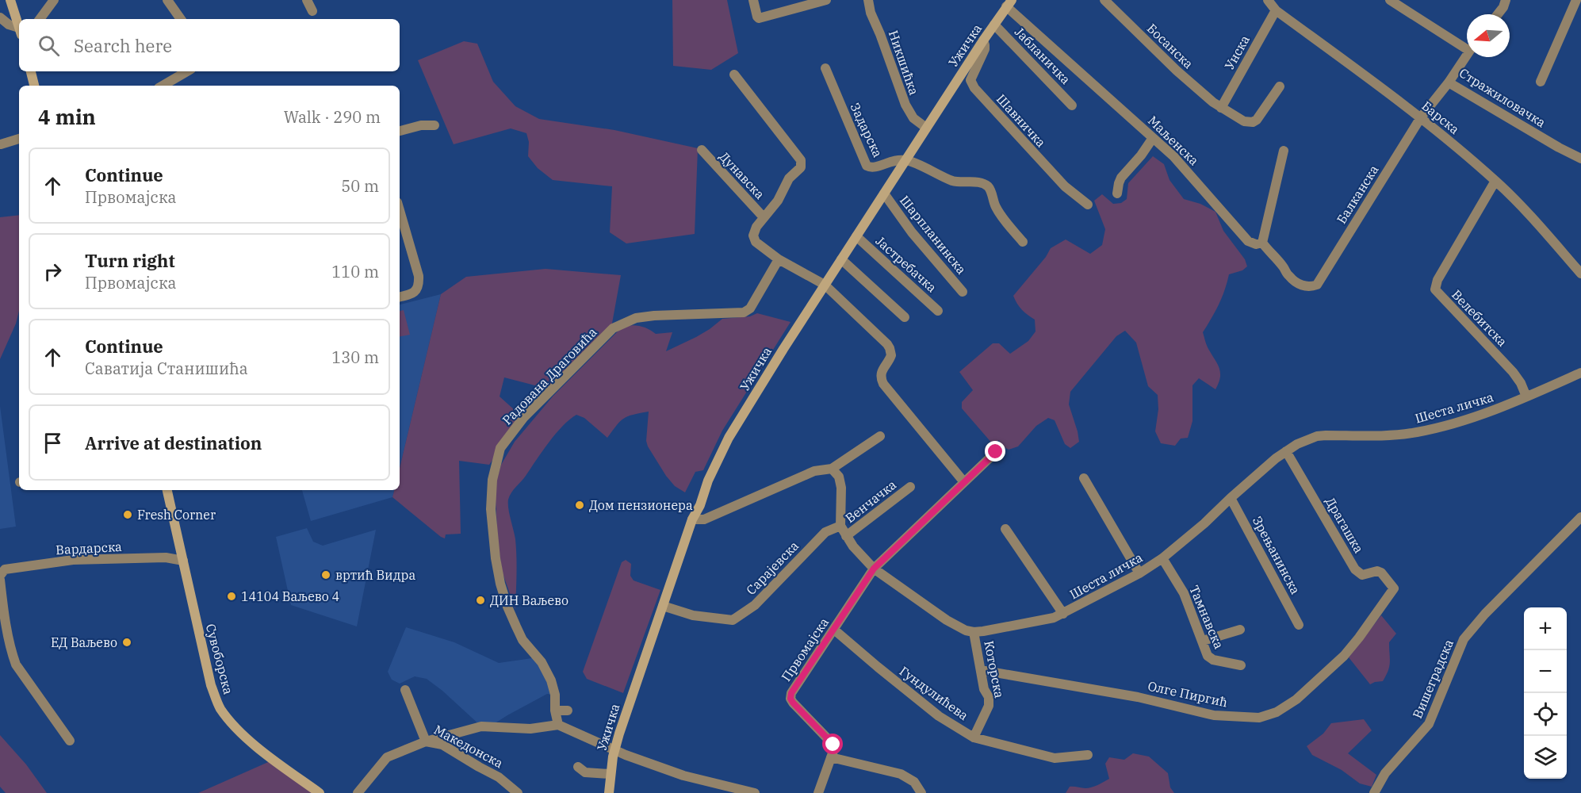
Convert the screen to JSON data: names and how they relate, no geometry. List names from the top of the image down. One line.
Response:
{"streets":{"main road":["Ужичка","Сувоборска"],"street":["Босанска","Унска","Јабланичка","Никшићка","Стражиловачка","Барска","Шавничка","Задарска","Маљенска","Дунавска","Балканска","Шарпланинска","Јастребачка","Велебитска","Радована Драговића","Шеста личка","Венчачка","Драгашка","Вардарска","Зрењанинска","Сарајевска","Тамнавска","Првомајска","Которска","Вишеградска","Гундулићева","Олге Пиргић","Македонска"]},"crossings":[["Ужичка","Јабланичка"],["Ужичка","Никшићка"],["Ужичка","Шавничка"],["Ужичка","Задарска"],["Ужичка","Маљенска"],["Ужичка","Шарпланинска"],["Ужичка","Јастребачка"],["Ужичка","Сарајевска"],["Босанска","Унска"],["Унска","Барска"],["Стражиловачка","Балканска"],["Барска","Балканска"],["Барска","Велебитска"],["Маљенска","Балканска"],["Велебитска","Шеста личка"],["Шеста личка","Драгашка"],["Шеста личка","Зрењанинска"],["Шеста личка","Тамнавска"],["Шеста личка","Которска"],["Драгашка","Олге Пиргић"],["Вардарска","Сувоборска"],["Првомајска","Гундулићева"],["Которска","Гундулићева"],["Которска","Олге Пиргић"]],"places":["Дом пензионера","Fresh Corner","вртић Видра","14104 Ваљево 4","ДИН Ваљево","ЕД Ваљево"],"north":"left","page":{"search":"Search here","heading":["4 min","Walk · 290 m"],"list":[["Continue","Првомајска","50 m"],["Turn right","Првомајска","110 m"],["Continue","Саватија Станишића","130 m"],"Arrive at destination"],"map_buttons":["+","−"]}}
